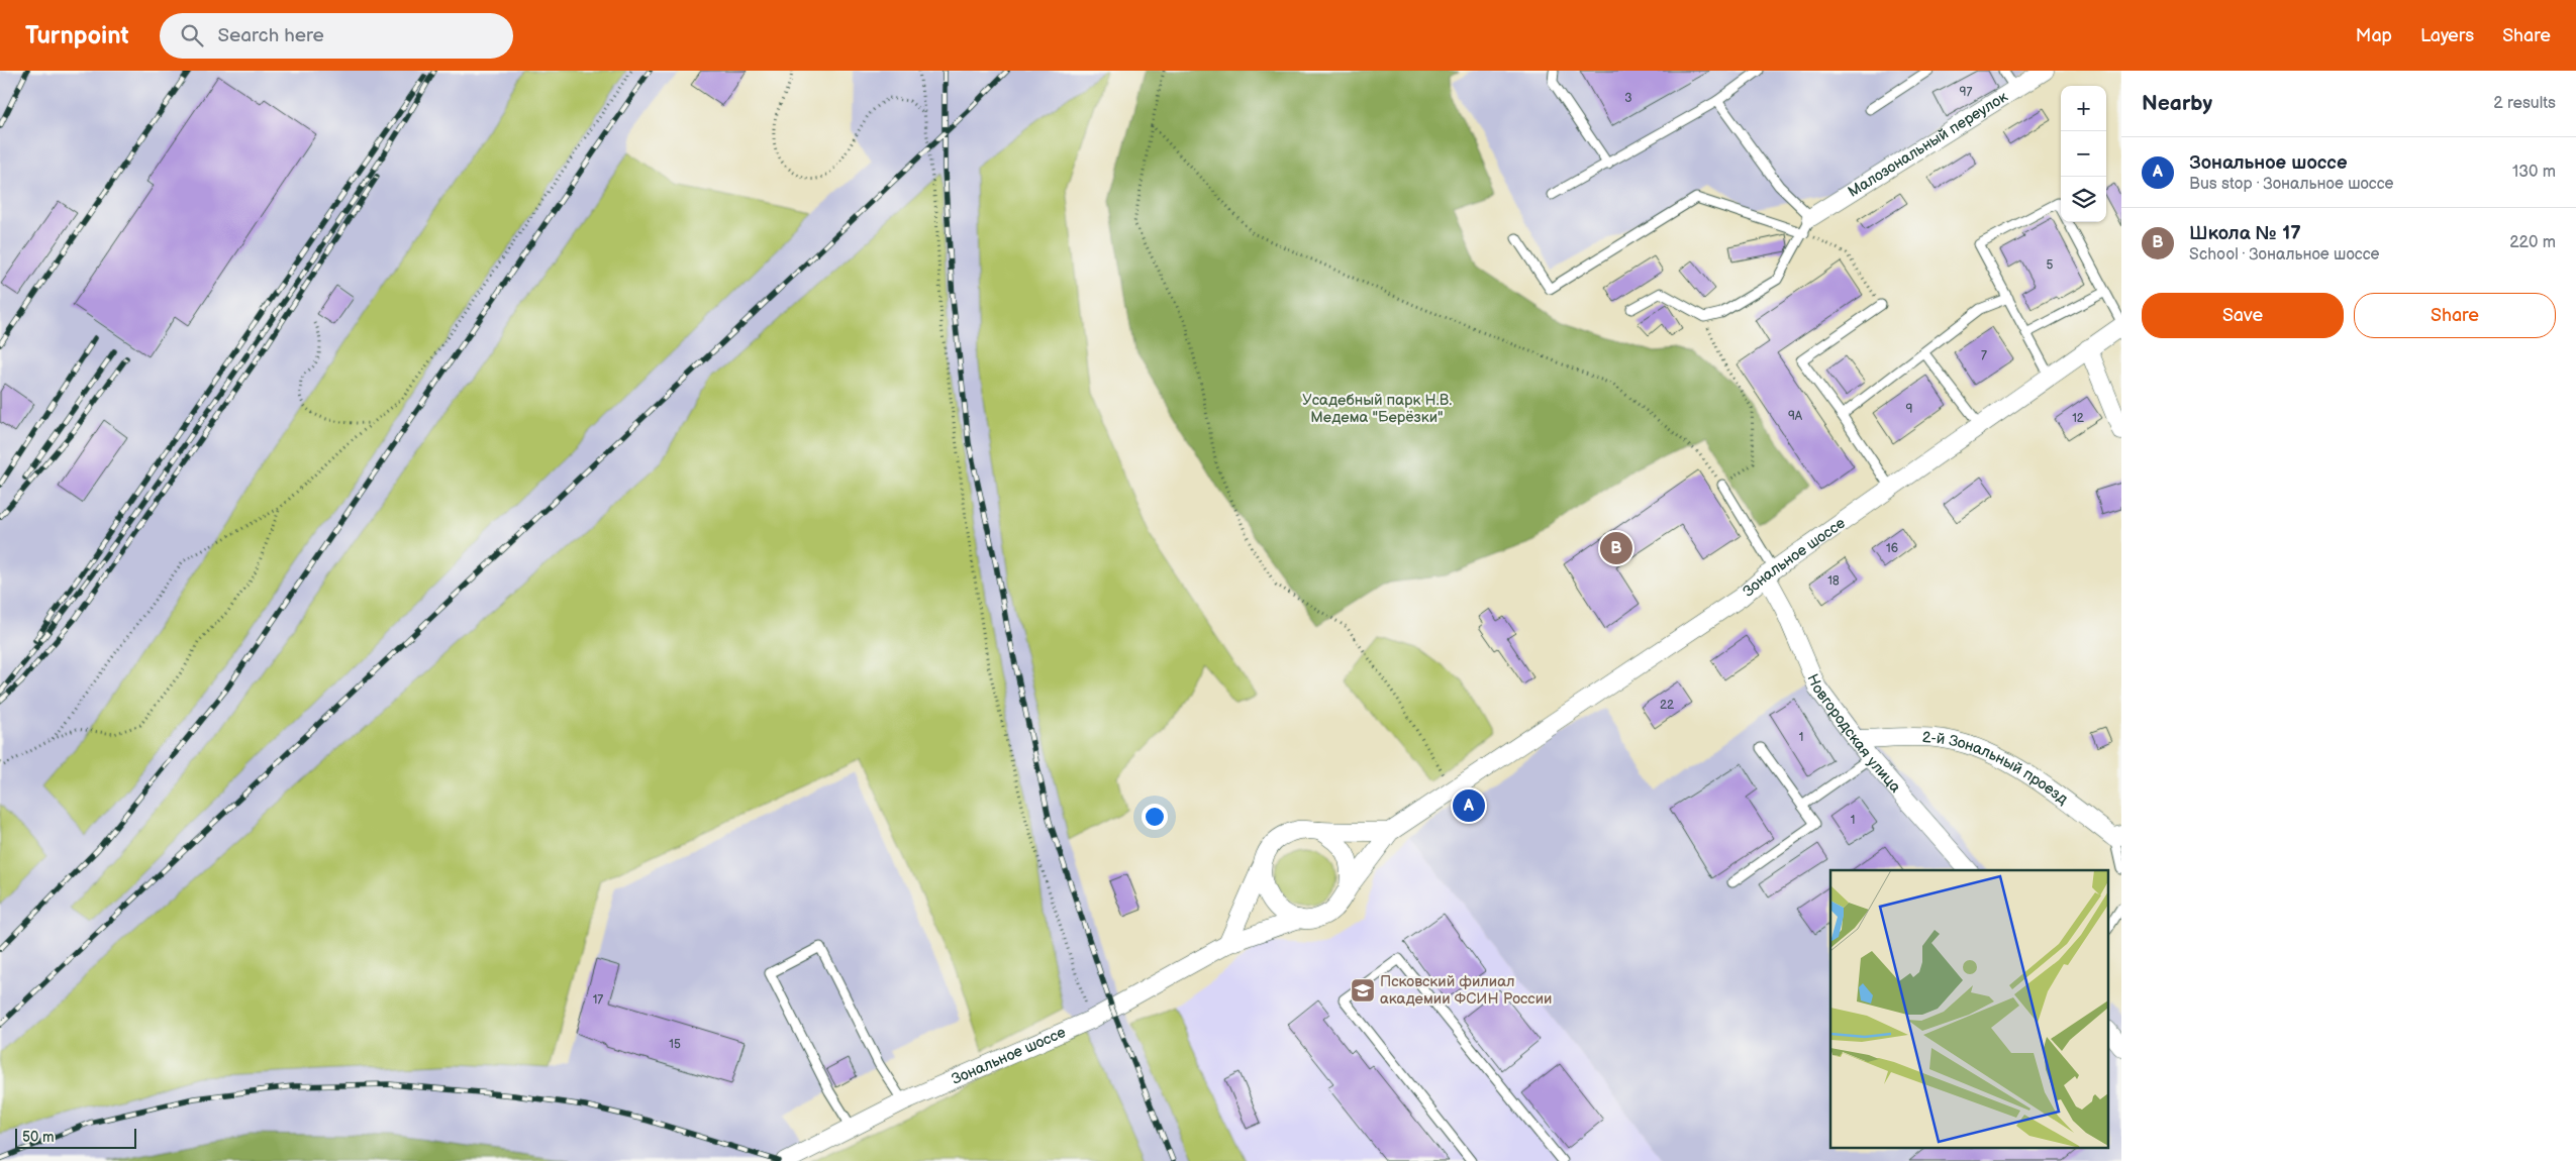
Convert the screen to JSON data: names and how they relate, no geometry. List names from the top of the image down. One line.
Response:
{"streets":{"street":["Малозональный переулок","Зональное шоссе","Новгородская улица","2-й Зональный проезд"]},"crossings":[["Зональное шоссе","Новгородская улица"],["Новгородская улица","2-й Зональный проезд"]],"parks":["Усадебный парк Н.В. Медема \"Берёзки\""],"places":{"school or university":["Псковский филиал академии ФСИН России"]},"house_numbers":["97","3","5","7","9","9А","12","16","18","22","1","1","17","15"],"scale_bar":"50 m","page":{"header":"Turnpoint","search":"Search here","nav":["Map","Layers","Share"],"heading":["Nearby","2 results"],"map_buttons":["+","−"],"list":[{"mark":"A","name":"Зональное шоссе","note":"Bus stop · Зональное шоссе","value":"130 m"},{"mark":"B","name":"Школа № 17","note":"School · Зональное шоссе","value":"220 m"}],"buttons":["Save","Share"],"pins":["B","A"],"scale":"50 m"}}
